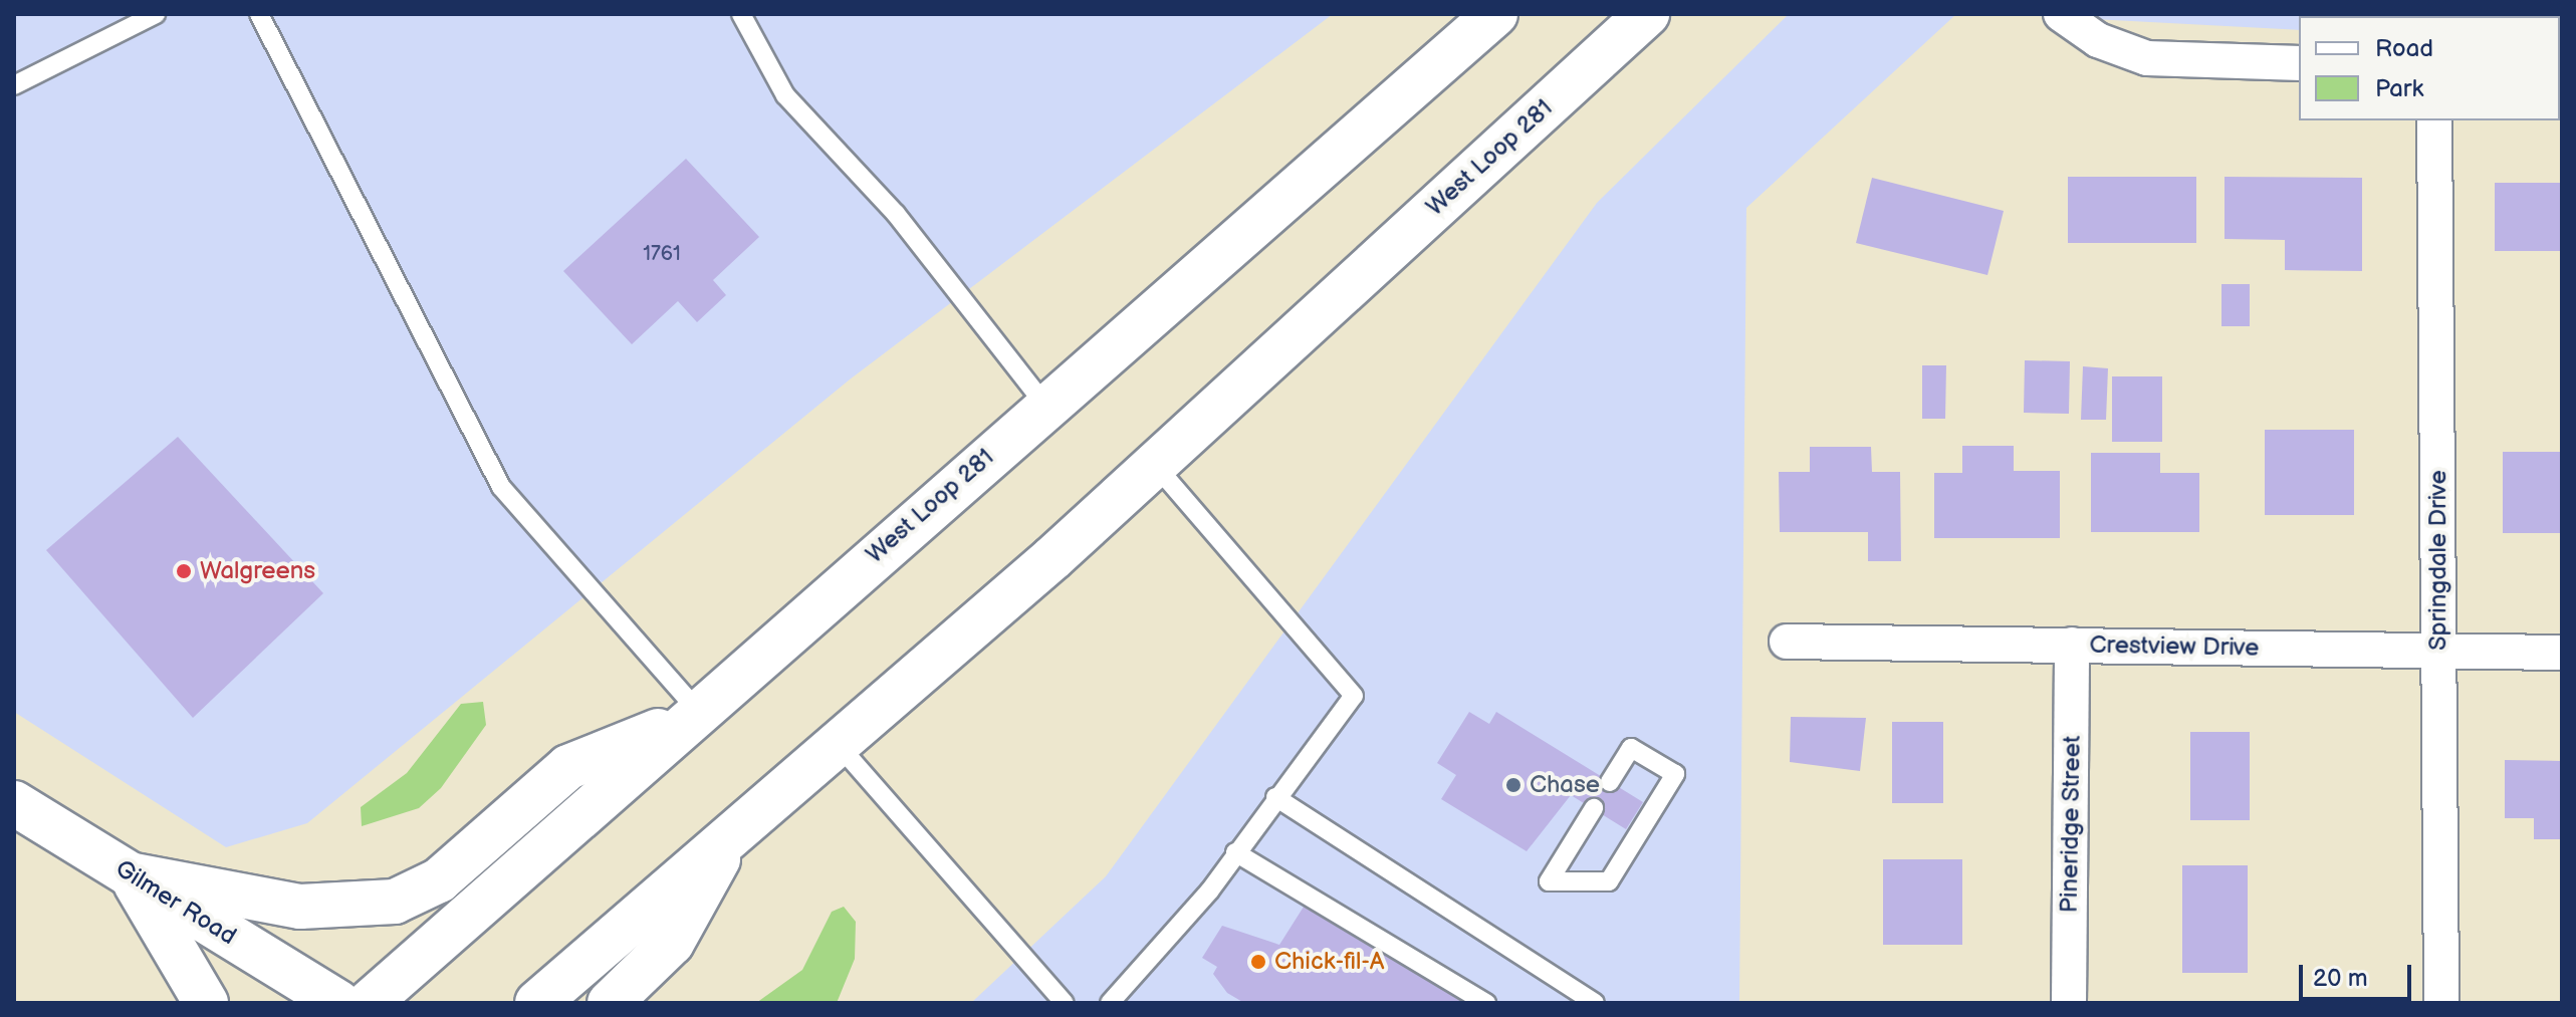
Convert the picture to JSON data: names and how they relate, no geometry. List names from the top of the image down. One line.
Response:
{"streets":{"highway":["West Loop 281","Gilmer Road"],"street":["Springdale Drive","Crestview Drive","Pineridge Street"]},"crossings":[["Springdale Drive","Crestview Drive"],["Crestview Drive","Pineridge Street"]],"places":["Walgreens","Chase","Chick-fil-A"],"house_numbers":["1761"],"legend":["Road","Park"],"scale_bar":"20 m"}
